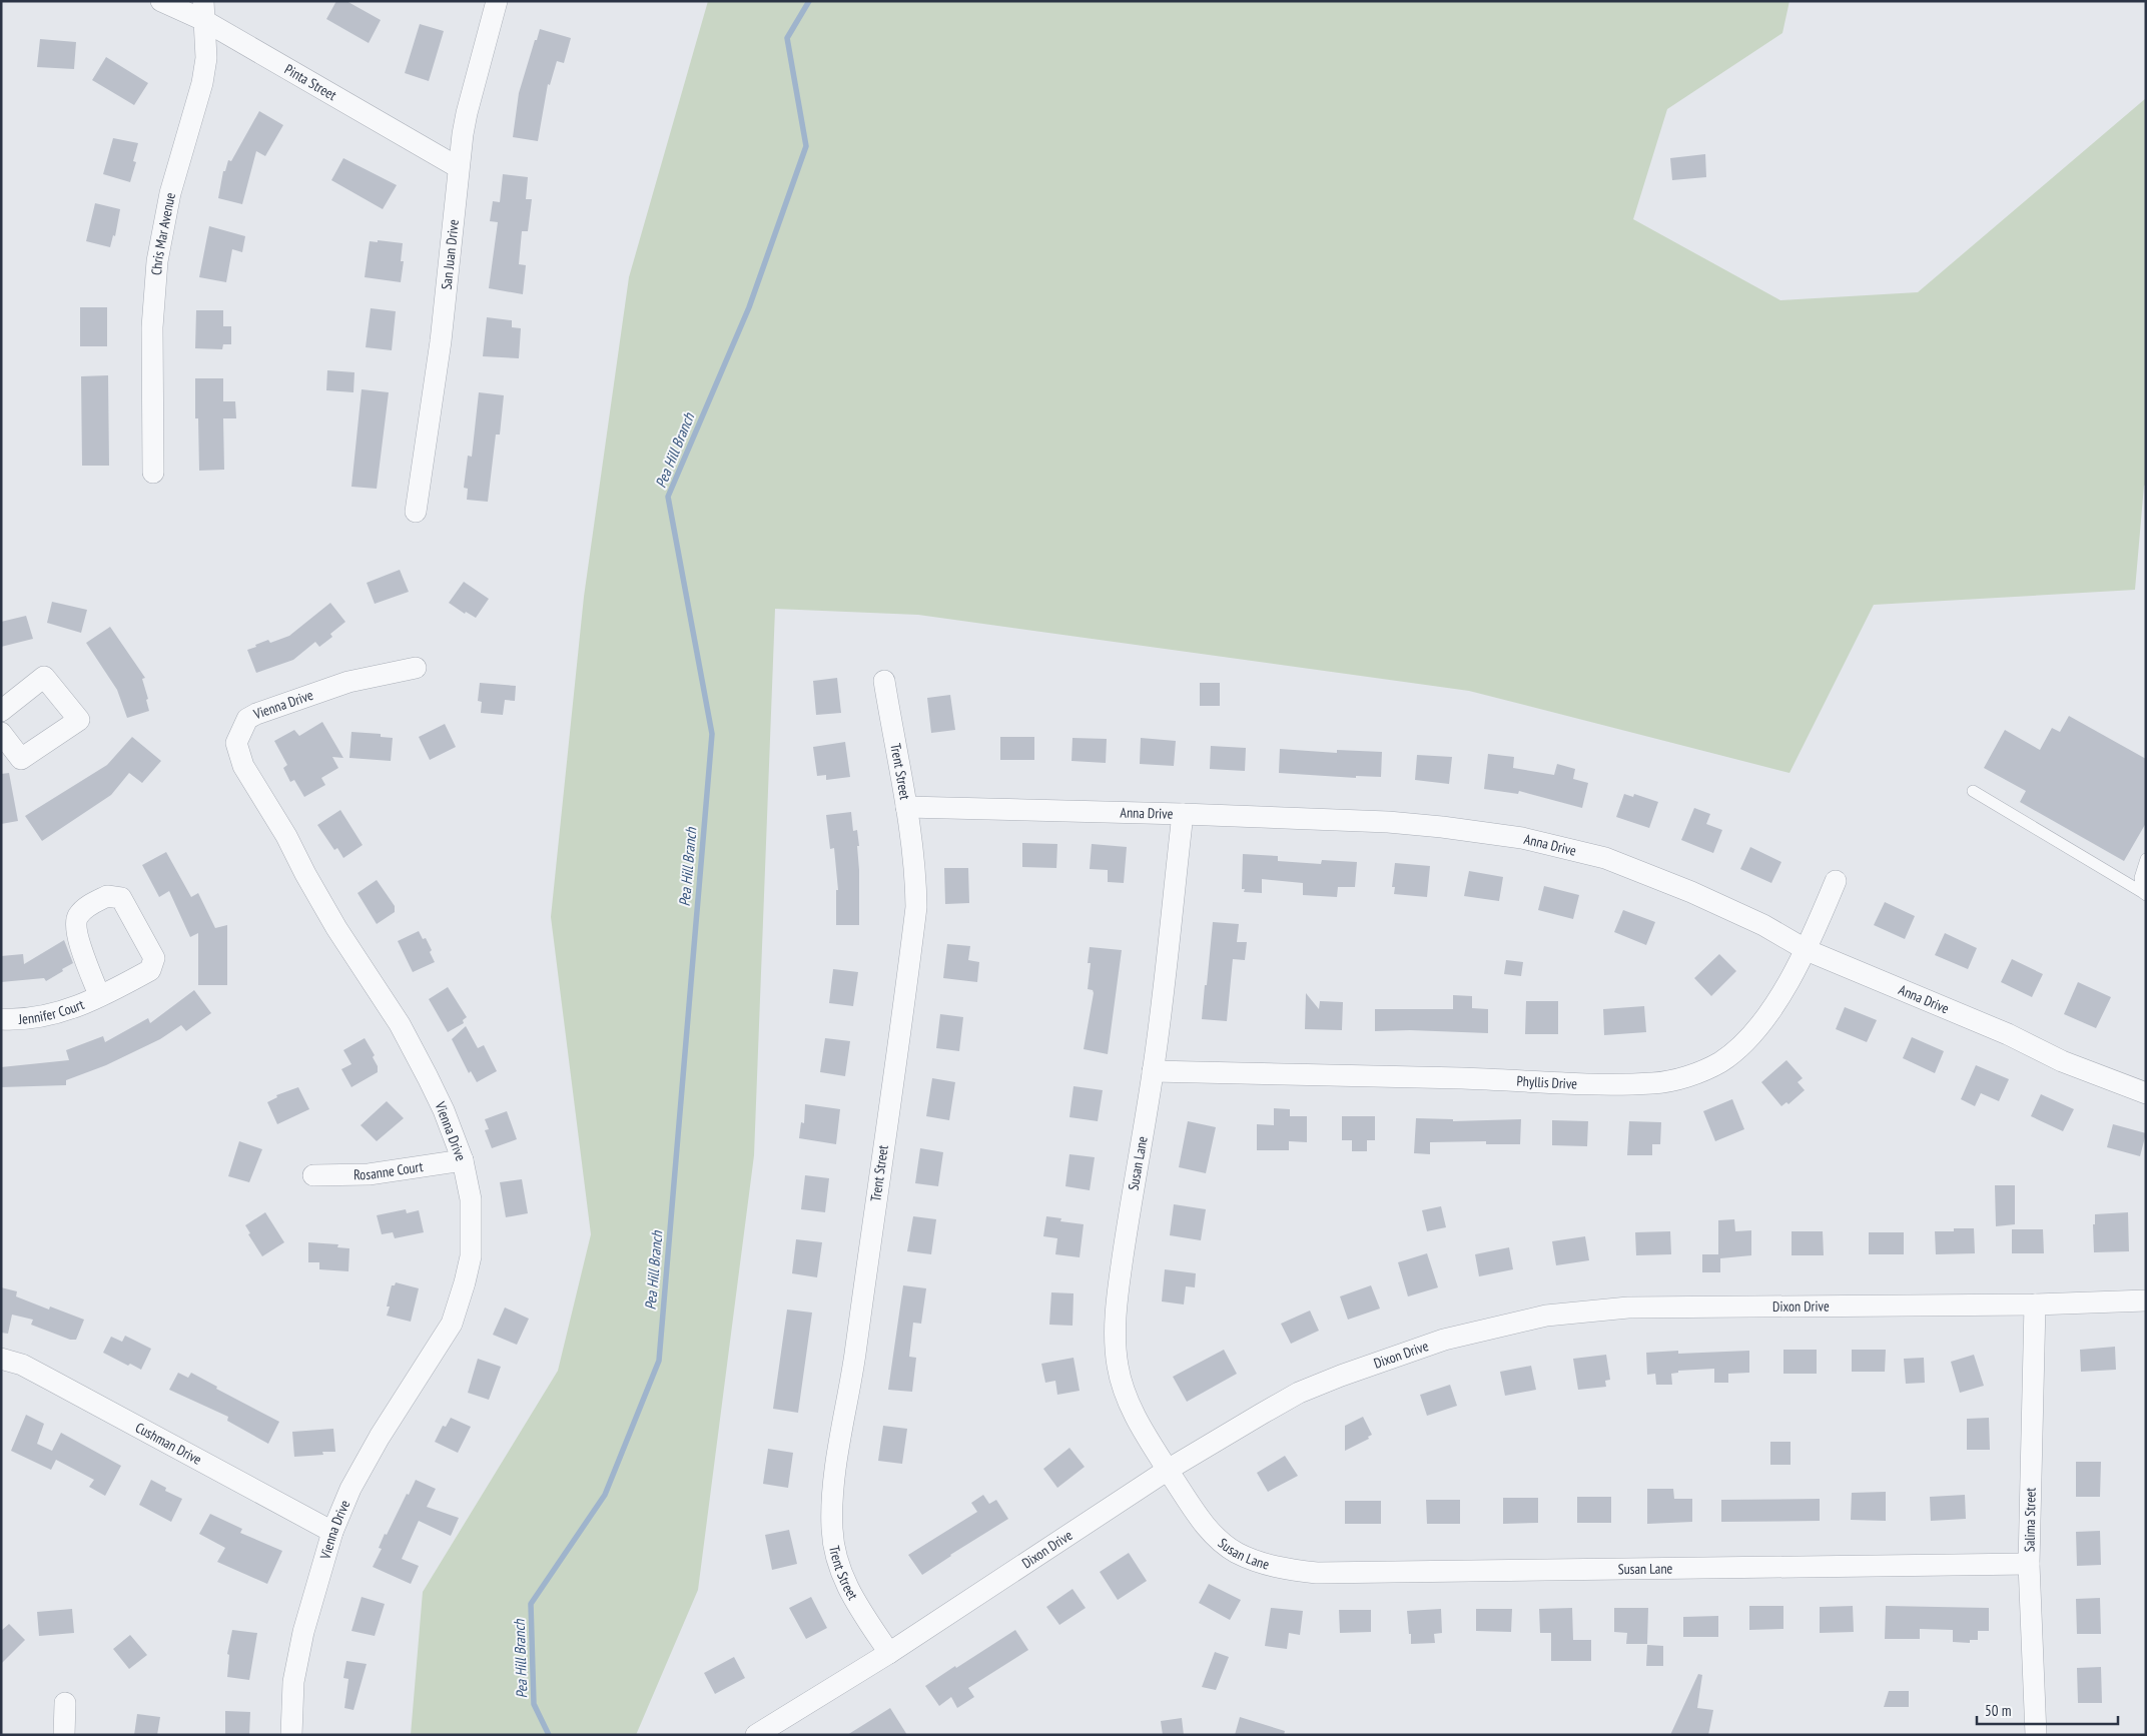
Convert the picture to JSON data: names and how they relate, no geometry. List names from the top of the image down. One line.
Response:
{"streets":{"street":["Pinta Street","Chris Mar Avenue","San Juan Drive","Vienna Drive","Trent Street","Anna Drive","Jennifer Court","Phyllis Drive","Susan Lane","Rosanne Court","Dixon Drive","Cushman Drive","Salima Street"]},"crossings":[["Pinta Street","Chris Mar Avenue"],["Pinta Street","San Juan Drive"],["Vienna Drive","Rosanne Court"],["Vienna Drive","Cushman Drive"],["Trent Street","Anna Drive"],["Trent Street","Dixon Drive"],["Anna Drive","Phyllis Drive"],["Anna Drive","Susan Lane"],["Phyllis Drive","Susan Lane"],["Susan Lane","Dixon Drive"],["Susan Lane","Salima Street"],["Dixon Drive","Salima Street"]],"water":["Pea Hill Branch"],"scale_bar":"50 m"}
